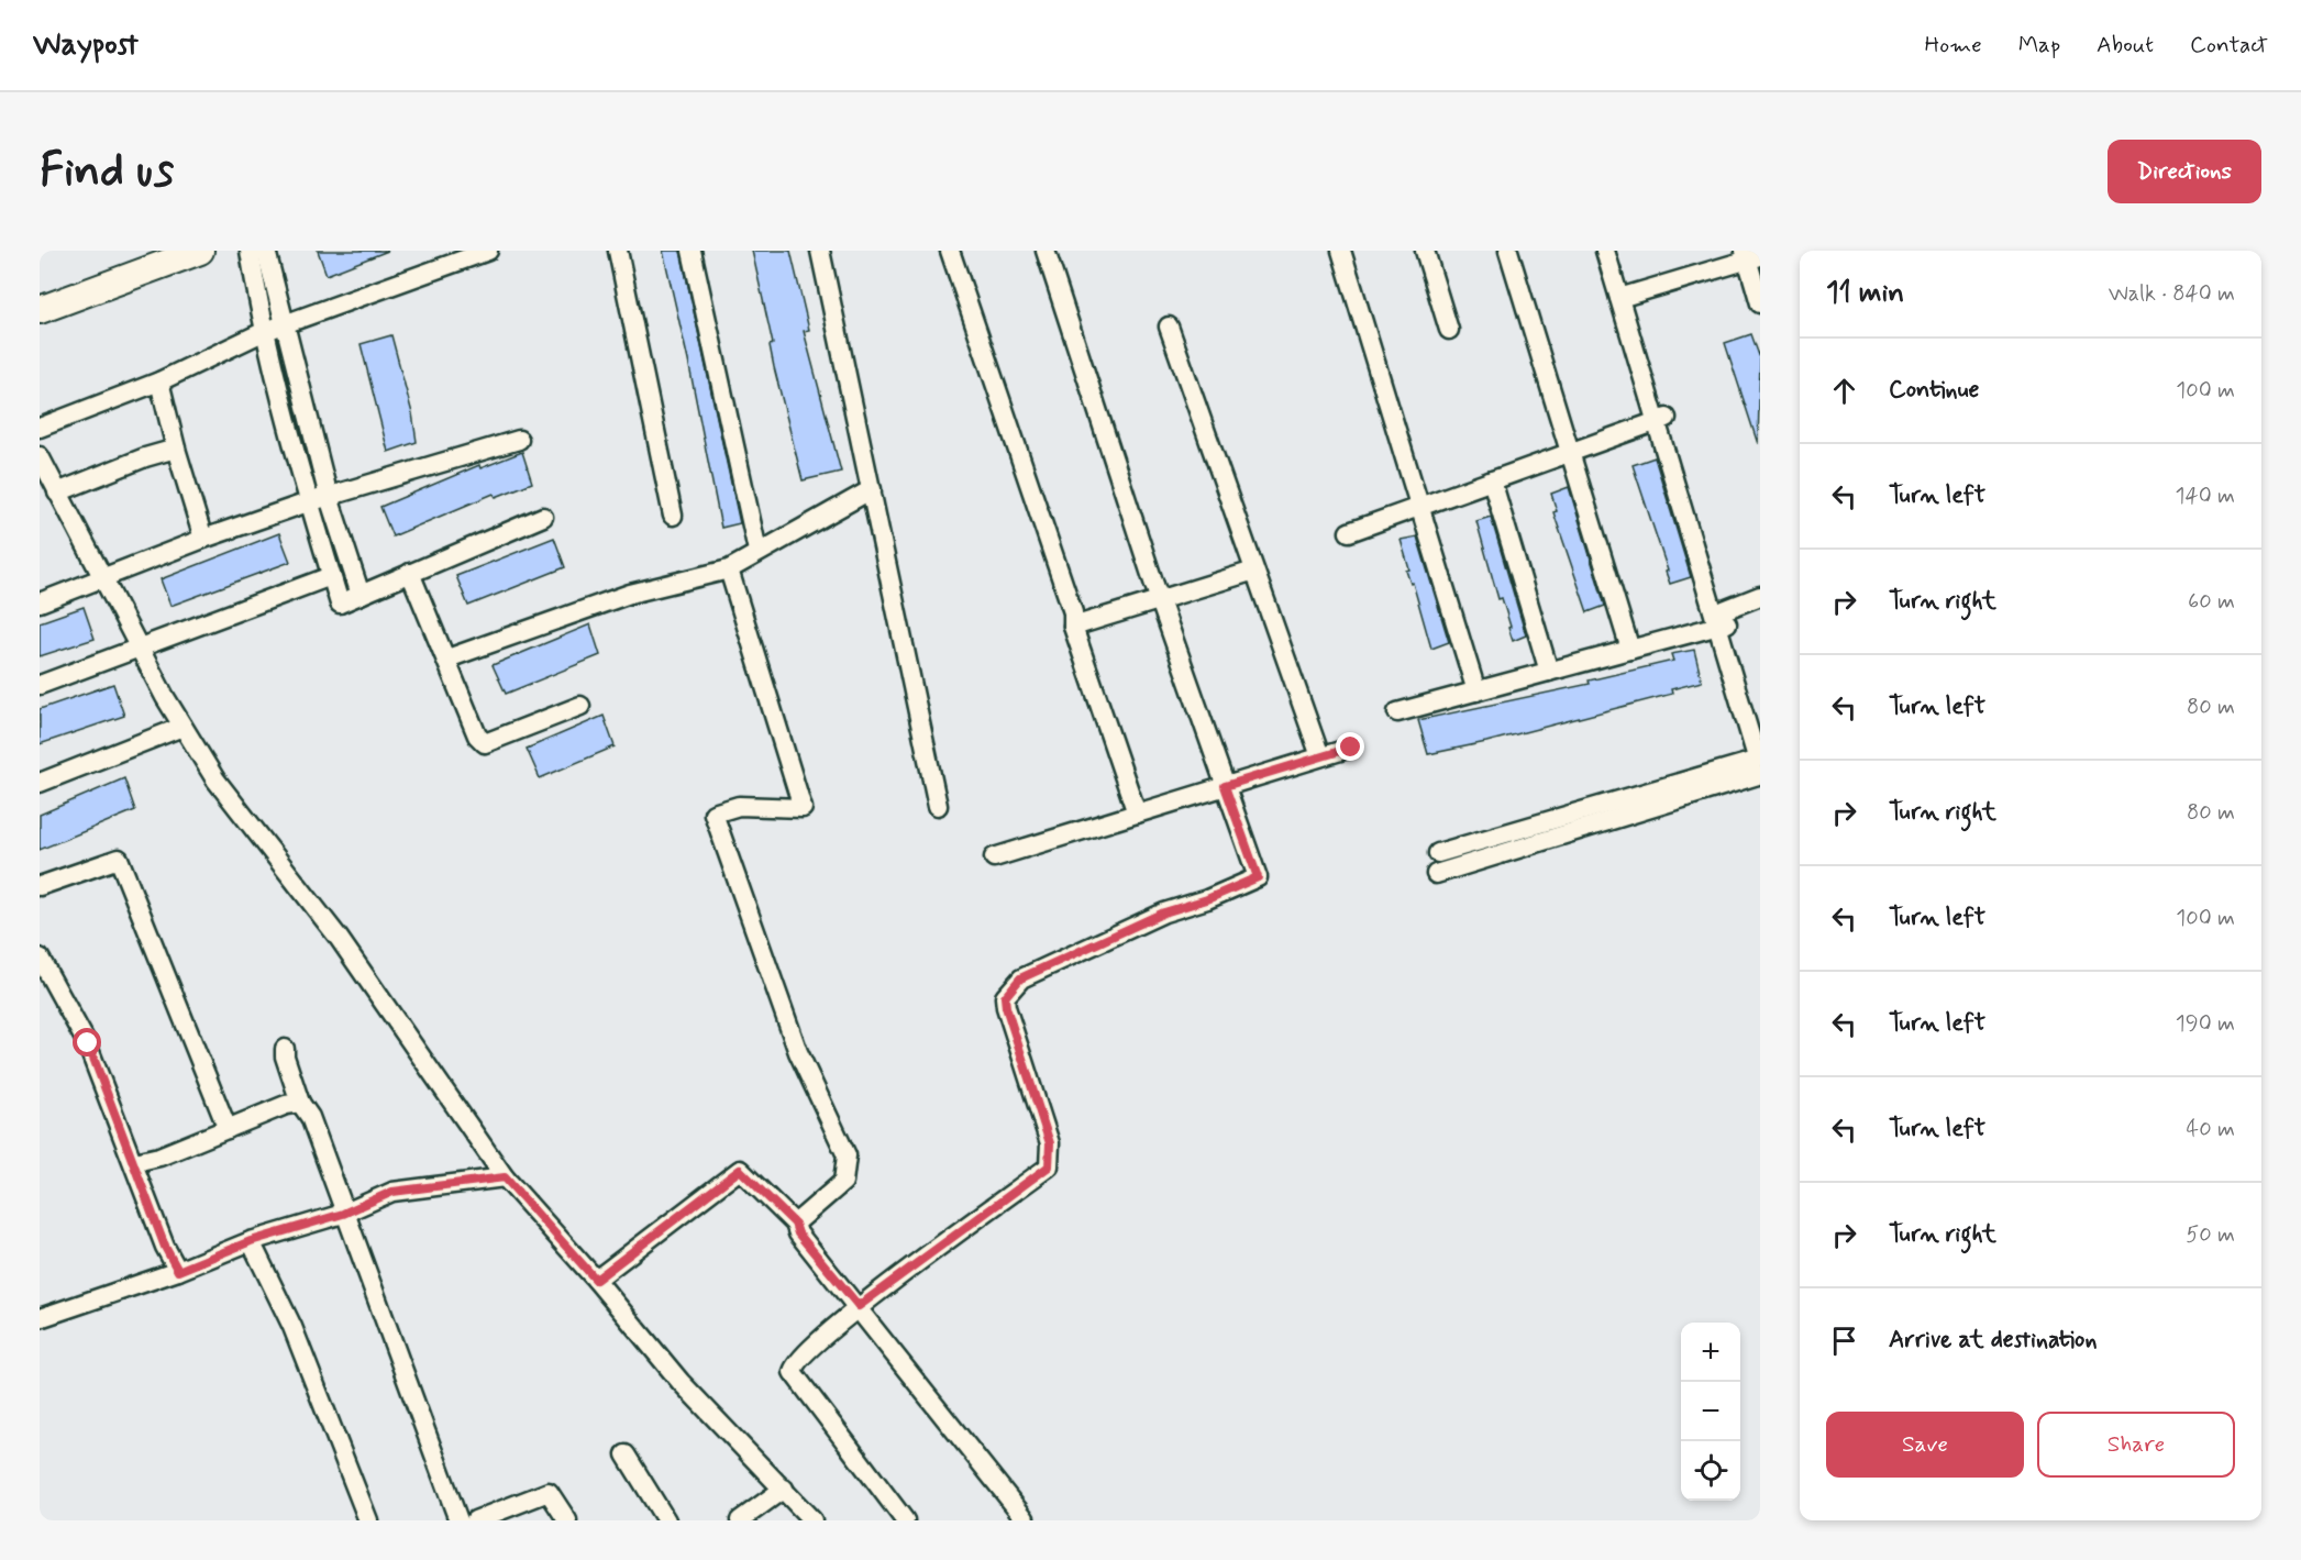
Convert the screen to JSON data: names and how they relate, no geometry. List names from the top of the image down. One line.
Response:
{"page":{"header":"Waypost","nav":["Home","Map","About","Contact"],"buttons":["Directions",["Save","Share"]],"title":"Find us","heading":["11 min","Walk · 840 m"],"list":[["Continue","100 m"],["Turn left","140 m"],["Turn right","60 m"],["Turn left","80 m"],["Turn right","80 m"],["Turn left","100 m"],["Turn left","190 m"],["Turn left","40 m"],["Turn right","50 m"],"Arrive at destination"],"map_buttons":["+","−"]}}
